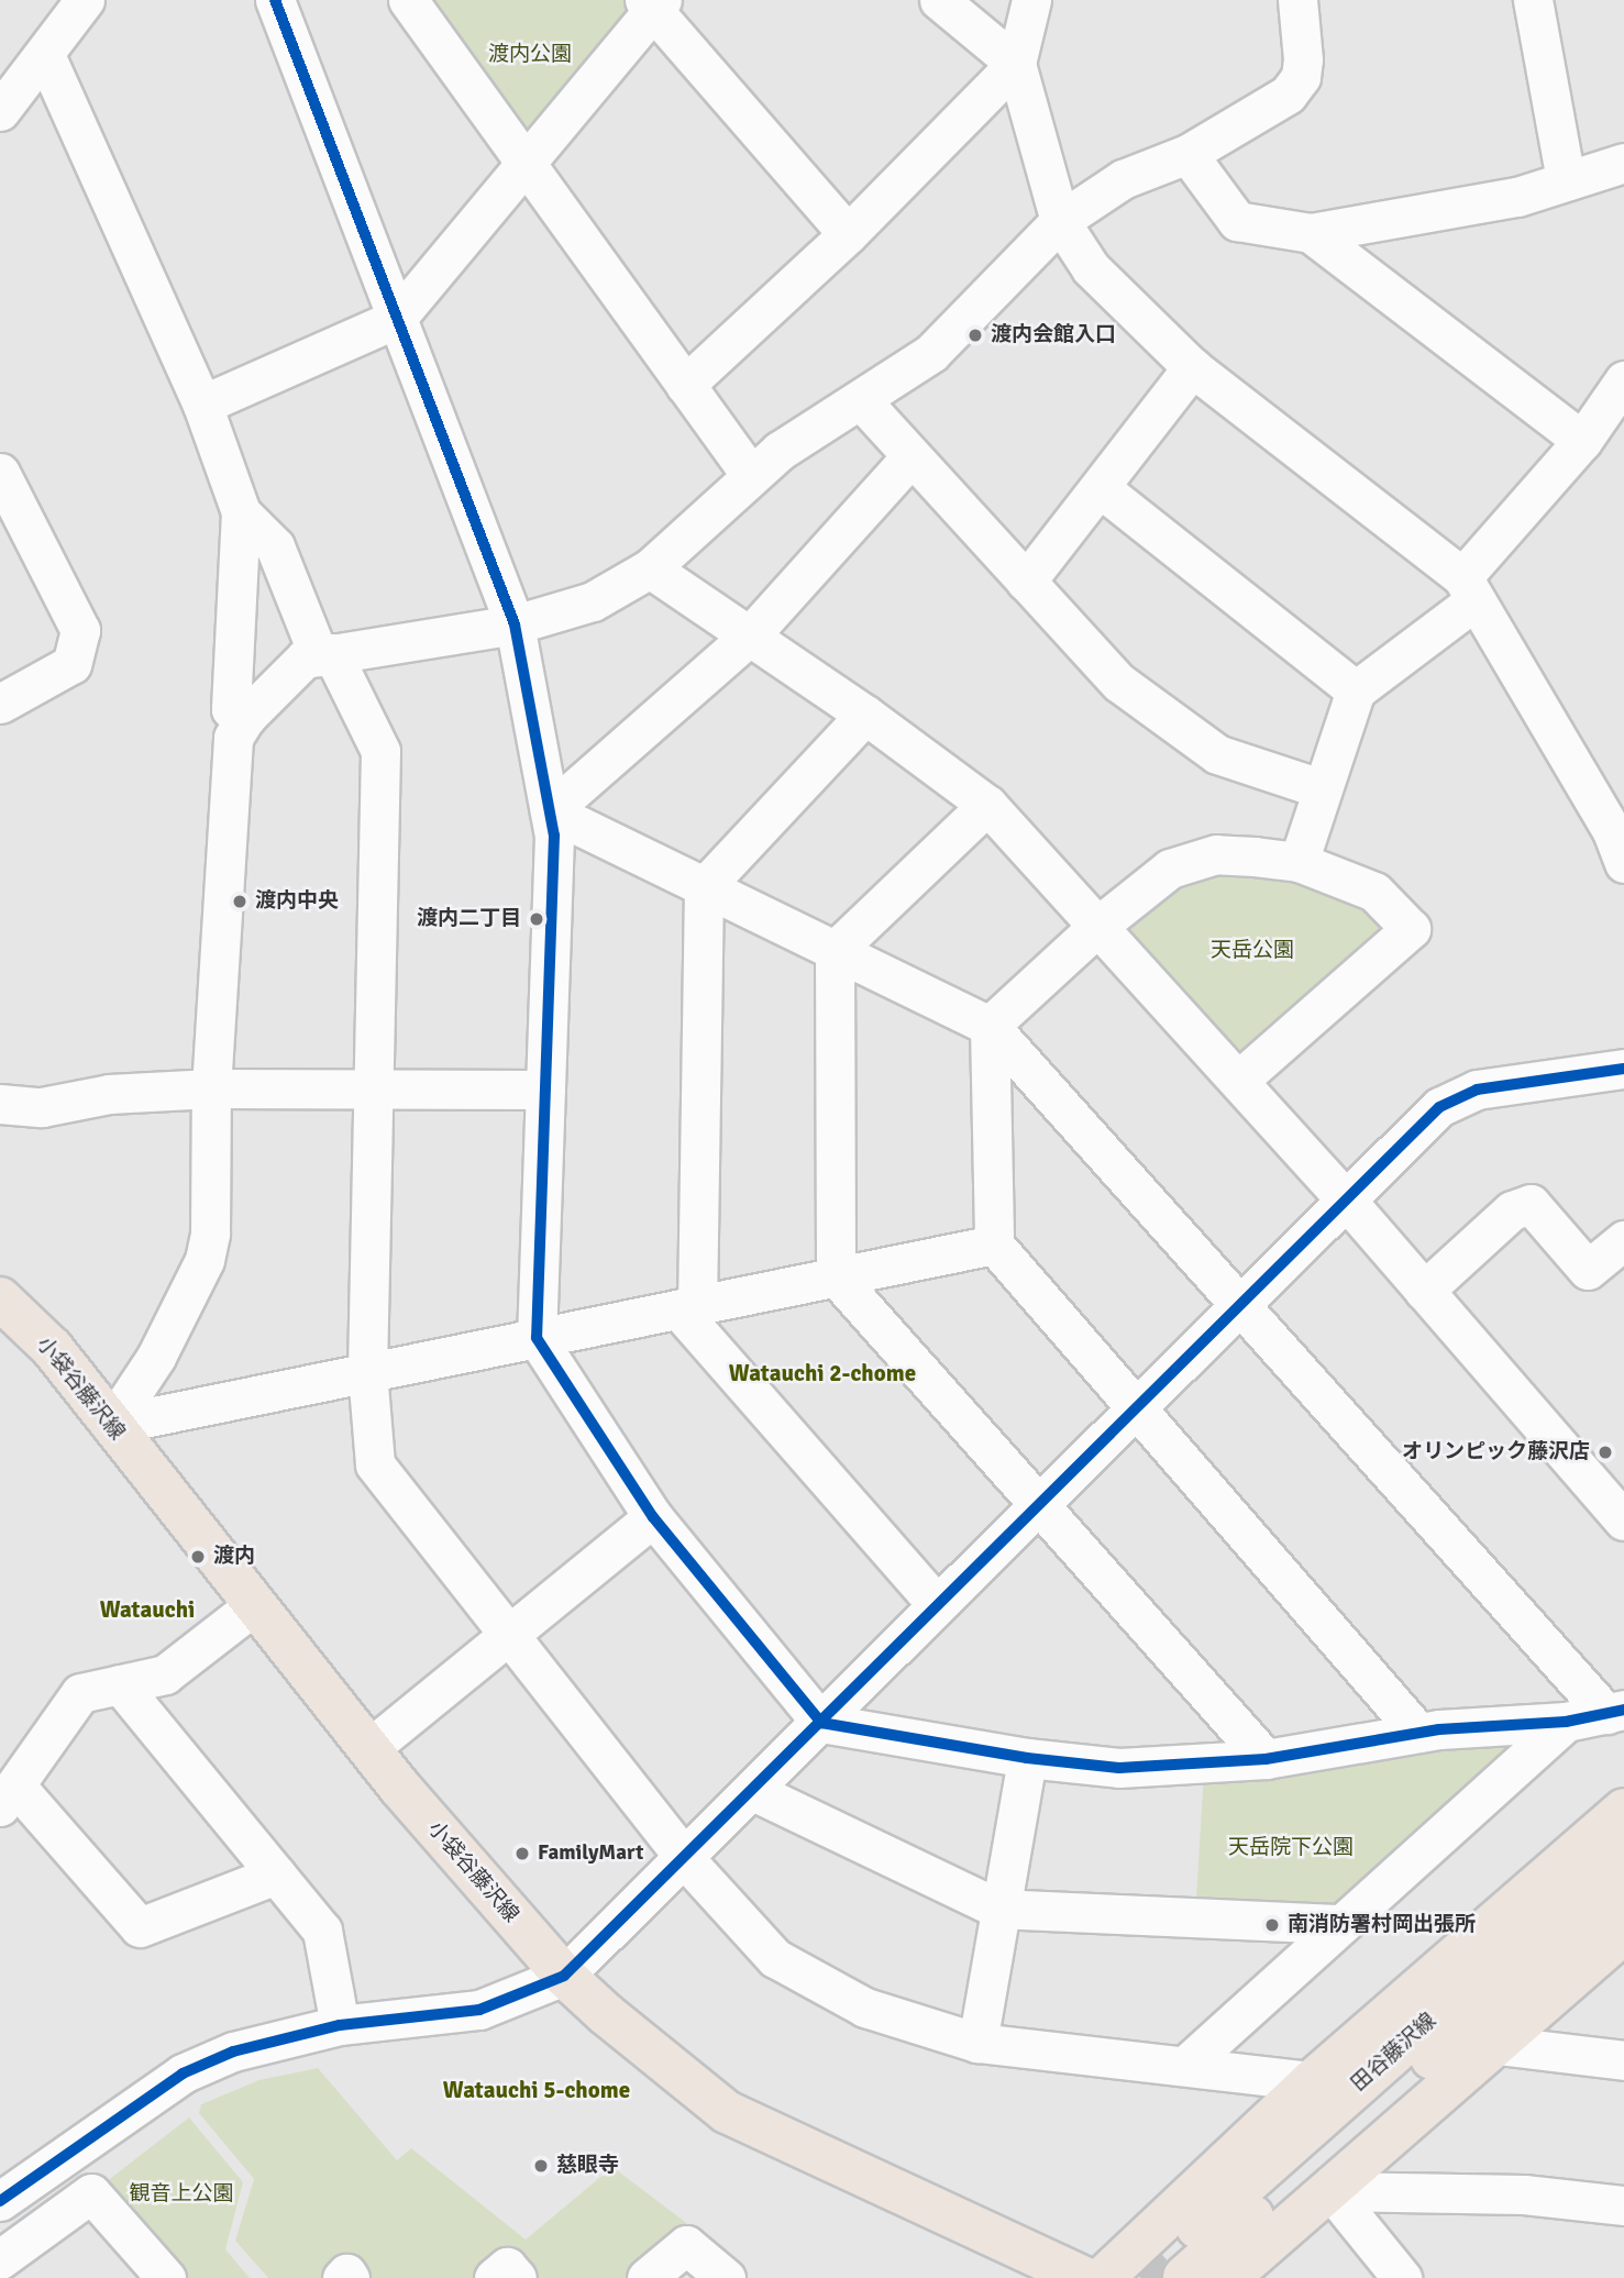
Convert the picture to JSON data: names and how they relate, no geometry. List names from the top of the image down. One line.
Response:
{"streets":{"main road":["小袋谷藤沢線","田谷藤沢線"]},"districts":["Watauchi 2-chome","Watauchi","Watauchi 5-chome"],"parks":["渡内公園","天岳公園","天岳院下公園","観音上公園"],"places":["渡内会館入口","渡内中央","渡内二丁目","オリンピック藤沢店","渡内","FamilyMart","南消防署村岡出張所","慈眼寺"]}
